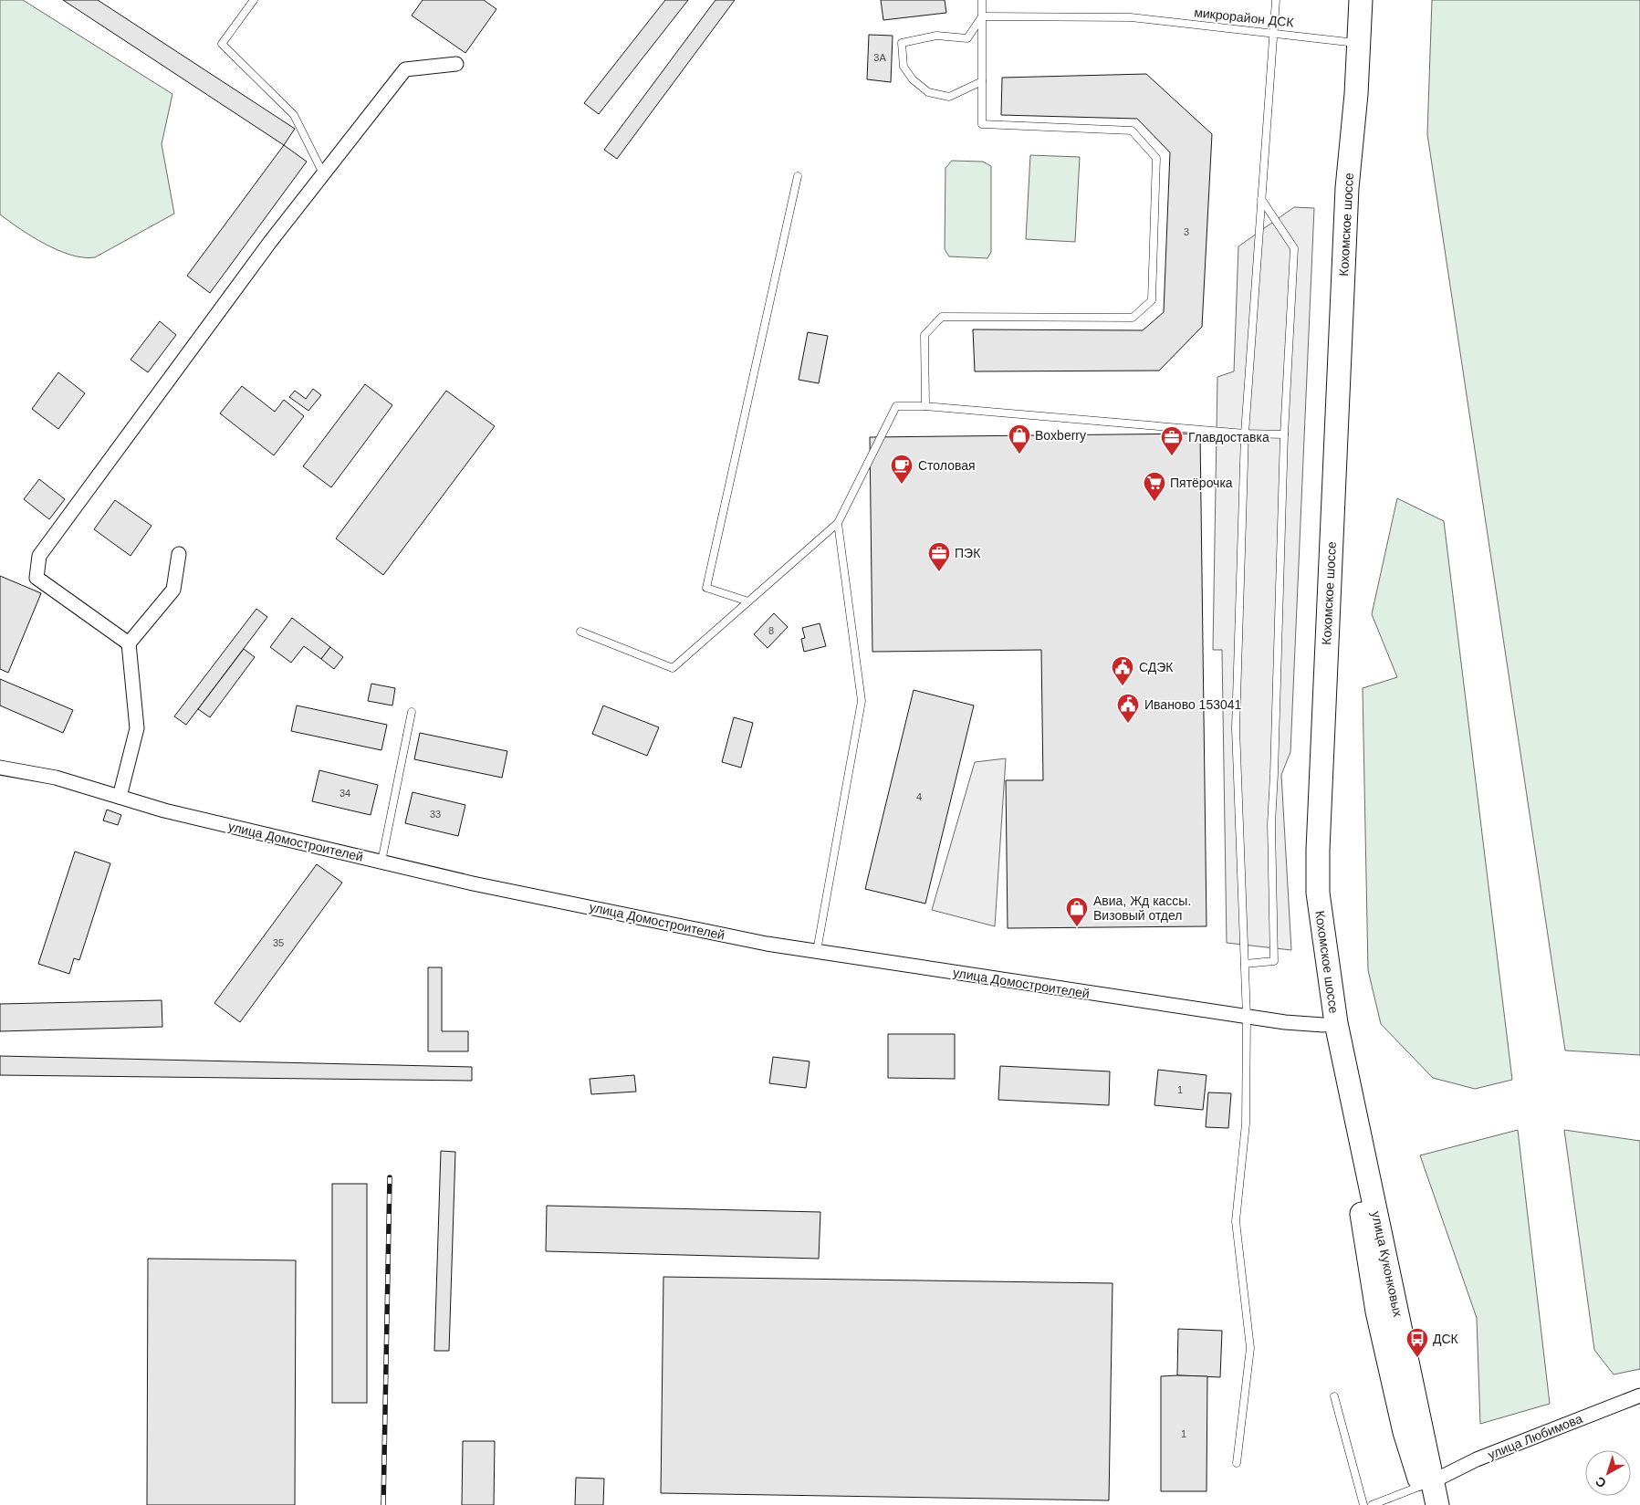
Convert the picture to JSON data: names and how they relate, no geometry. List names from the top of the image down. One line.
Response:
{"streets":{"main road":["Кохомское шоссе","улица Куконковых"],"street":["улица Домостроителей","улица Любимова"],"lane":["микрорайон ДСК"]},"crossings":[["микрорайон ДСК","Кохомское шоссе"],["Кохомское шоссе","улица Домостроителей"],["Кохомское шоссе","улица Куконковых"],["улица Домостроителей","улица Куконковых"],["улица Куконковых","улица Любимова"]],"places":{"shop":["Boxberry","Авиа, Жд кассы. Визовый отдел"],"office":["Главдоставка","ПЭК"],"cafe":["Столовая"],"supermarket":["Пятёрочка"],"public building":["СДЭК","Иваново 153041"],"bus stop":["ДСК"]},"house_numbers":["3А","3","8","34","4","33","35","1","1"],"north":"bottom left"}
